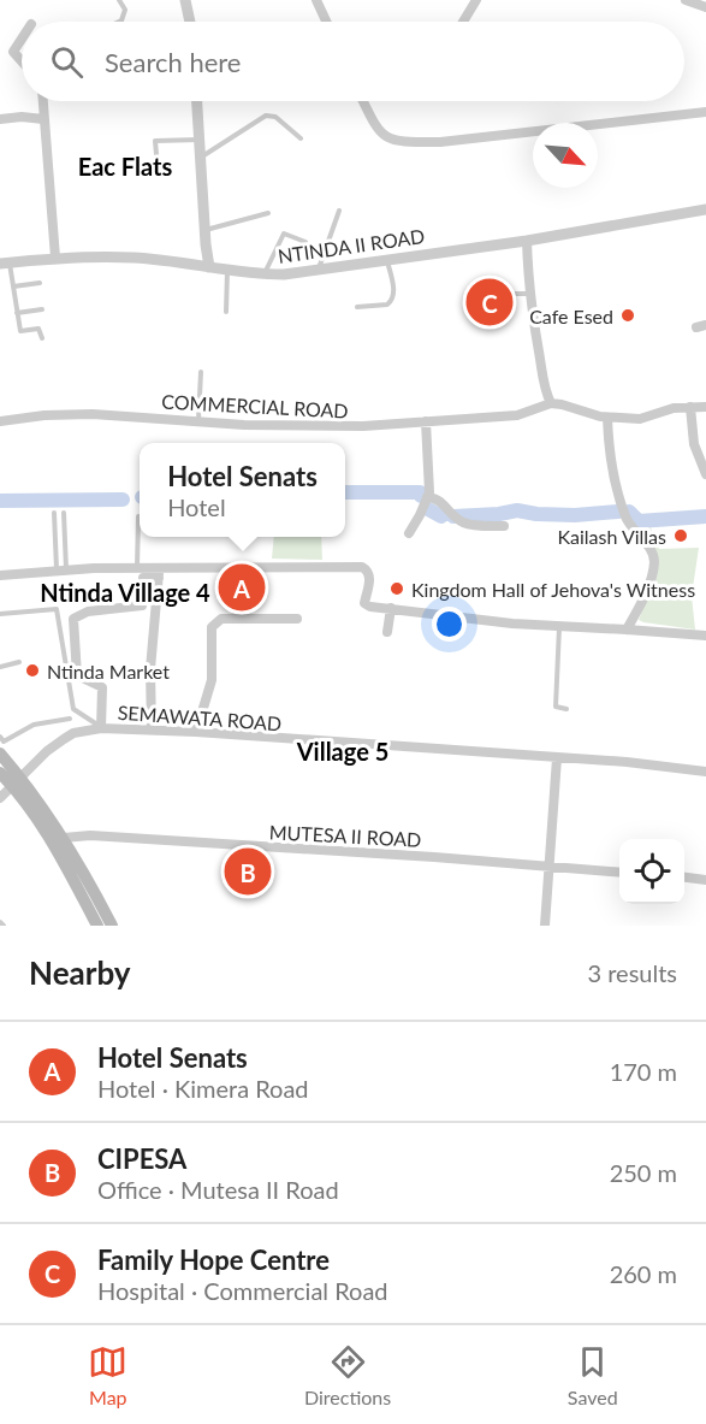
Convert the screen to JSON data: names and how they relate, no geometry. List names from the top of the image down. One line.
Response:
{"streets":{"street":["NTINDA II ROAD","COMMERCIAL ROAD","SEMAWATA ROAD","MUTESA II ROAD"]},"districts":["Eac Flats","Ntinda Village 4","Village 5"],"places":["Cafe Esed","Kailash Villas","Kingdom Hall of Jehova's Witness","Ntinda Market"],"north":"bottom right","page":{"search":"Search here","pins":["C","A","B"],"popup":["Hotel Senats","Hotel"],"heading":["Nearby","3 results"],"list":[{"mark":"A","name":"Hotel Senats","note":"Hotel · Kimera Road","value":"170 m"},{"mark":"B","name":"CIPESA","note":"Office · Mutesa II Road","value":"250 m"},{"mark":"C","name":"Family Hope Centre","note":"Hospital · Commercial Road","value":"260 m"}],"nav":["Map","Directions","Saved"]}}
